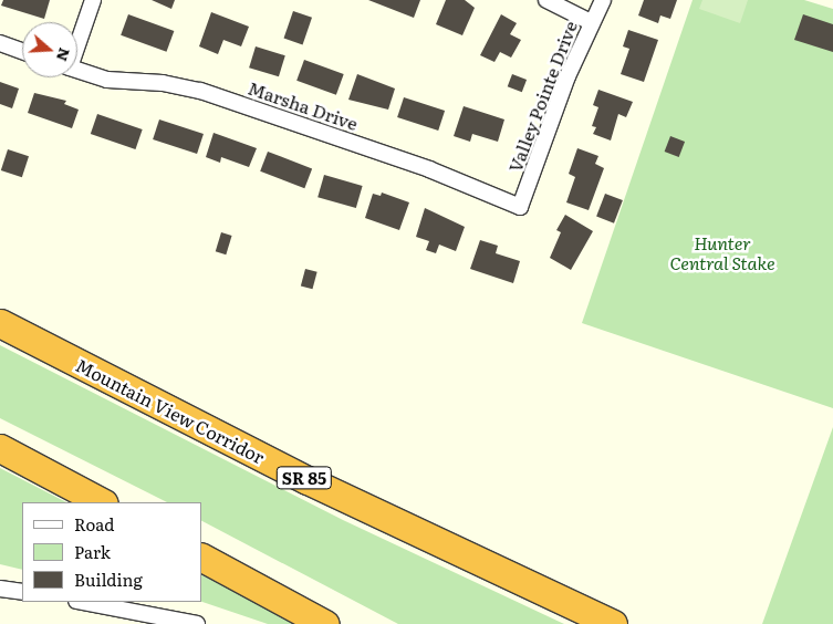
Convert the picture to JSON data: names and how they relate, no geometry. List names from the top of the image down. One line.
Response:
{"streets":{"highway":["Mountain View Corridor","SR 85"],"street":["Valley Pointe Drive","Marsha Drive"]},"crossings":[["Valley Pointe Drive","Marsha Drive"]],"parks":["Hunter Central Stake"],"legend":["Road","Park","Building"],"north":"right"}
